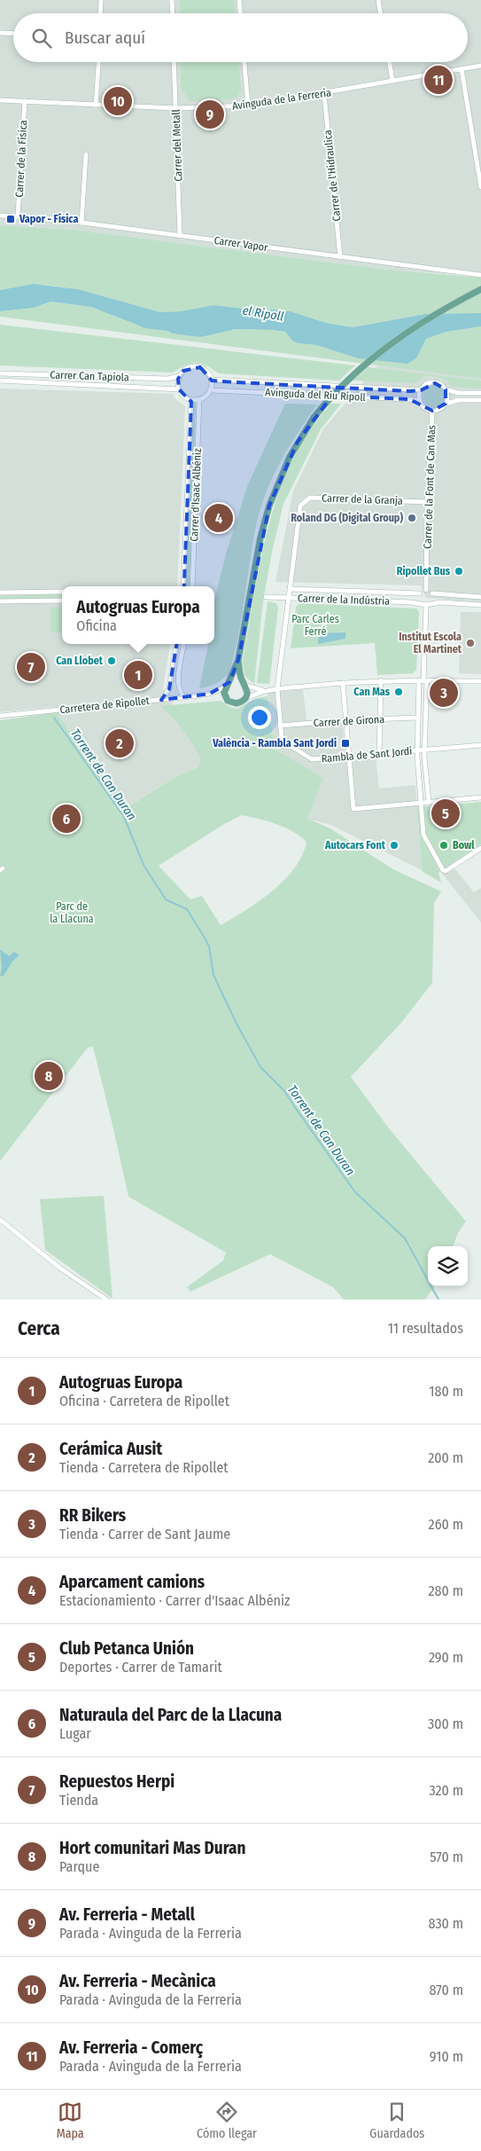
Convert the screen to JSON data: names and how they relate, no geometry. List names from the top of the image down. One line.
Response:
{"streets":{"street":["Avinguda de la Ferreria","Carrer del Metall","Carrer de la Física","Carrer de l'Hidraulica","Carrer Vapor","Carrer Can Tapiola","Avinguda del Riu Ripoll","Carrer de la Font de Can Mas","Carrer d'Isaac Albéniz","Carrer de la Granja","Carrer de la Indústria","Carretera de Ripollet","Carrer de Girona","Rambla de Sant Jordi"]},"crossings":[["Avinguda de la Ferreria","Carrer del Metall"],["Avinguda de la Ferreria","Carrer de la Física"],["Avinguda de la Ferreria","Carrer de l'Hidraulica"],["Carrer del Metall","Carrer Vapor"],["Carrer de la Física","Carrer Vapor"],["Carrer de l'Hidraulica","Carrer Vapor"],["Carrer Can Tapiola","Avinguda del Riu Ripoll"],["Carrer Can Tapiola","Carrer d'Isaac Albéniz"],["Avinguda del Riu Ripoll","Carrer de la Font de Can Mas"],["Avinguda del Riu Ripoll","Carrer d'Isaac Albéniz"],["Carrer de la Font de Can Mas","Carrer de la Granja"],["Carrer de la Font de Can Mas","Carrer de la Indústria"],["Carrer de la Granja","Carrer de la Indústria"],["Carrer de la Granja","Rambla de Sant Jordi"],["Carrer de Girona","Rambla de Sant Jordi"]],"water":["el Ripoll","Torrent de Can Duran"],"parks":["Parc Carles Ferré","Parc de la Llacuna"],"places":{"transit":["Vapor - Física","València - Rambla Sant Jordi"],"other":["Roland DG (Digital Group)","Ripollet Bus","Institut Escola El Martinet","Can Llobet","Can Mas","Autocars Font","Bowl"]},"page":{"search":"Buscar aquí","pins":["11","10","9","4","7","1","3","2","5","6","8"],"popup":["Autogruas Europa","Oficina"],"heading":["Cerca","11 resultados"],"list":[{"mark":"1","name":"Autogruas Europa","note":"Oficina · Carretera de Ripollet","value":"180 m"},{"mark":"2","name":"Cerámica Ausit","note":"Tienda · Carretera de Ripollet","value":"200 m"},{"mark":"3","name":"RR Bikers","note":"Tienda · Carrer de Sant Jaume","value":"260 m"},{"mark":"4","name":"Aparcament camions","note":"Estacionamiento · Carrer d'Isaac Albéniz","value":"280 m"},{"mark":"5","name":"Club Petanca Unión","note":"Deportes · Carrer de Tamarit","value":"290 m"},{"mark":"6","name":"Naturaula del Parc de la Llacuna","note":"Lugar","value":"300 m"},{"mark":"7","name":"Repuestos Herpi","note":"Tienda","value":"320 m"},{"mark":"8","name":"Hort comunitari Mas Duran","note":"Parque","value":"570 m"},{"mark":"9","name":"Av. Ferreria - Metall","note":"Parada · Avinguda de la Ferreria","value":"830 m"},{"mark":"10","name":"Av. Ferreria - Mecànica","note":"Parada · Avinguda de la Ferreria","value":"870 m"},{"mark":"11","name":"Av. Ferreria - Comerç","note":"Parada · Avinguda de la Ferreria","value":"910 m"}],"nav":["Mapa","Cómo llegar","Guardados"]}}
